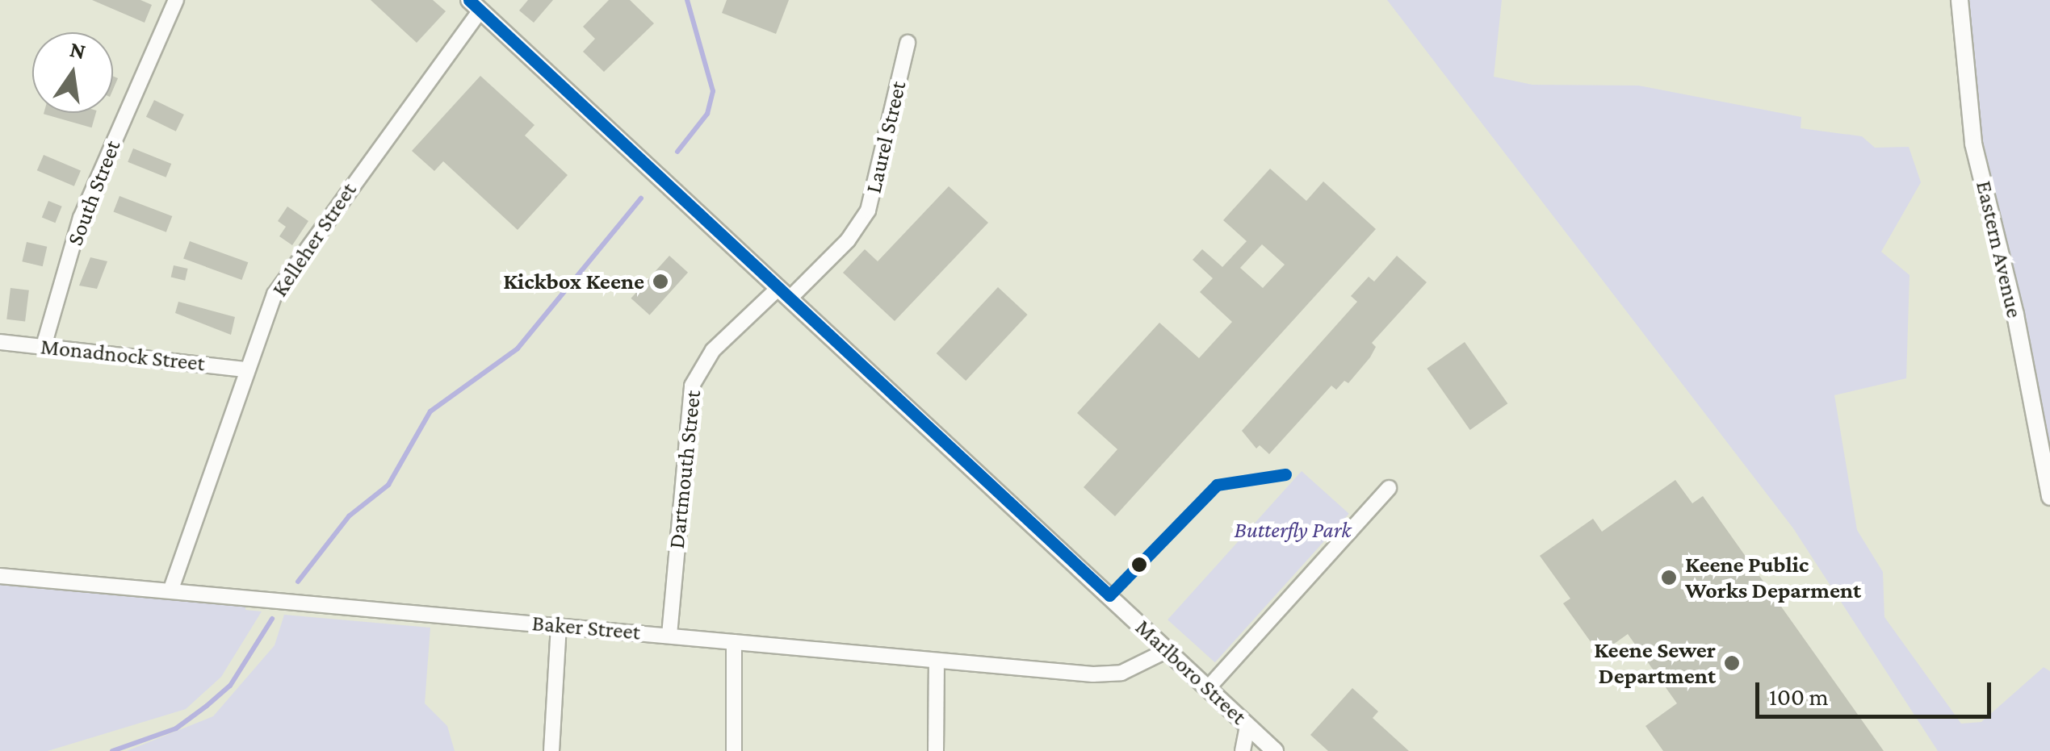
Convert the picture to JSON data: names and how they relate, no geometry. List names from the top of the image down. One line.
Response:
{"streets":{"street":["Laurel Street","South Street","Kelleher Street","Eastern Avenue","Monadnock Street","Dartmouth Street","Baker Street","Marlboro Street"]},"crossings":[["Laurel Street","Dartmouth Street"],["Laurel Street","Marlboro Street"],["South Street","Monadnock Street"],["Kelleher Street","Monadnock Street"],["Kelleher Street","Baker Street"],["Kelleher Street","Marlboro Street"],["Dartmouth Street","Baker Street"],["Dartmouth Street","Marlboro Street"],["Baker Street","Marlboro Street"]],"parks":["Butterfly Park"],"places":["Kickbox Keene","Keene Public Works Deparment","Keene Sewer Department"],"scale_bar":"100 m","north":"top"}
